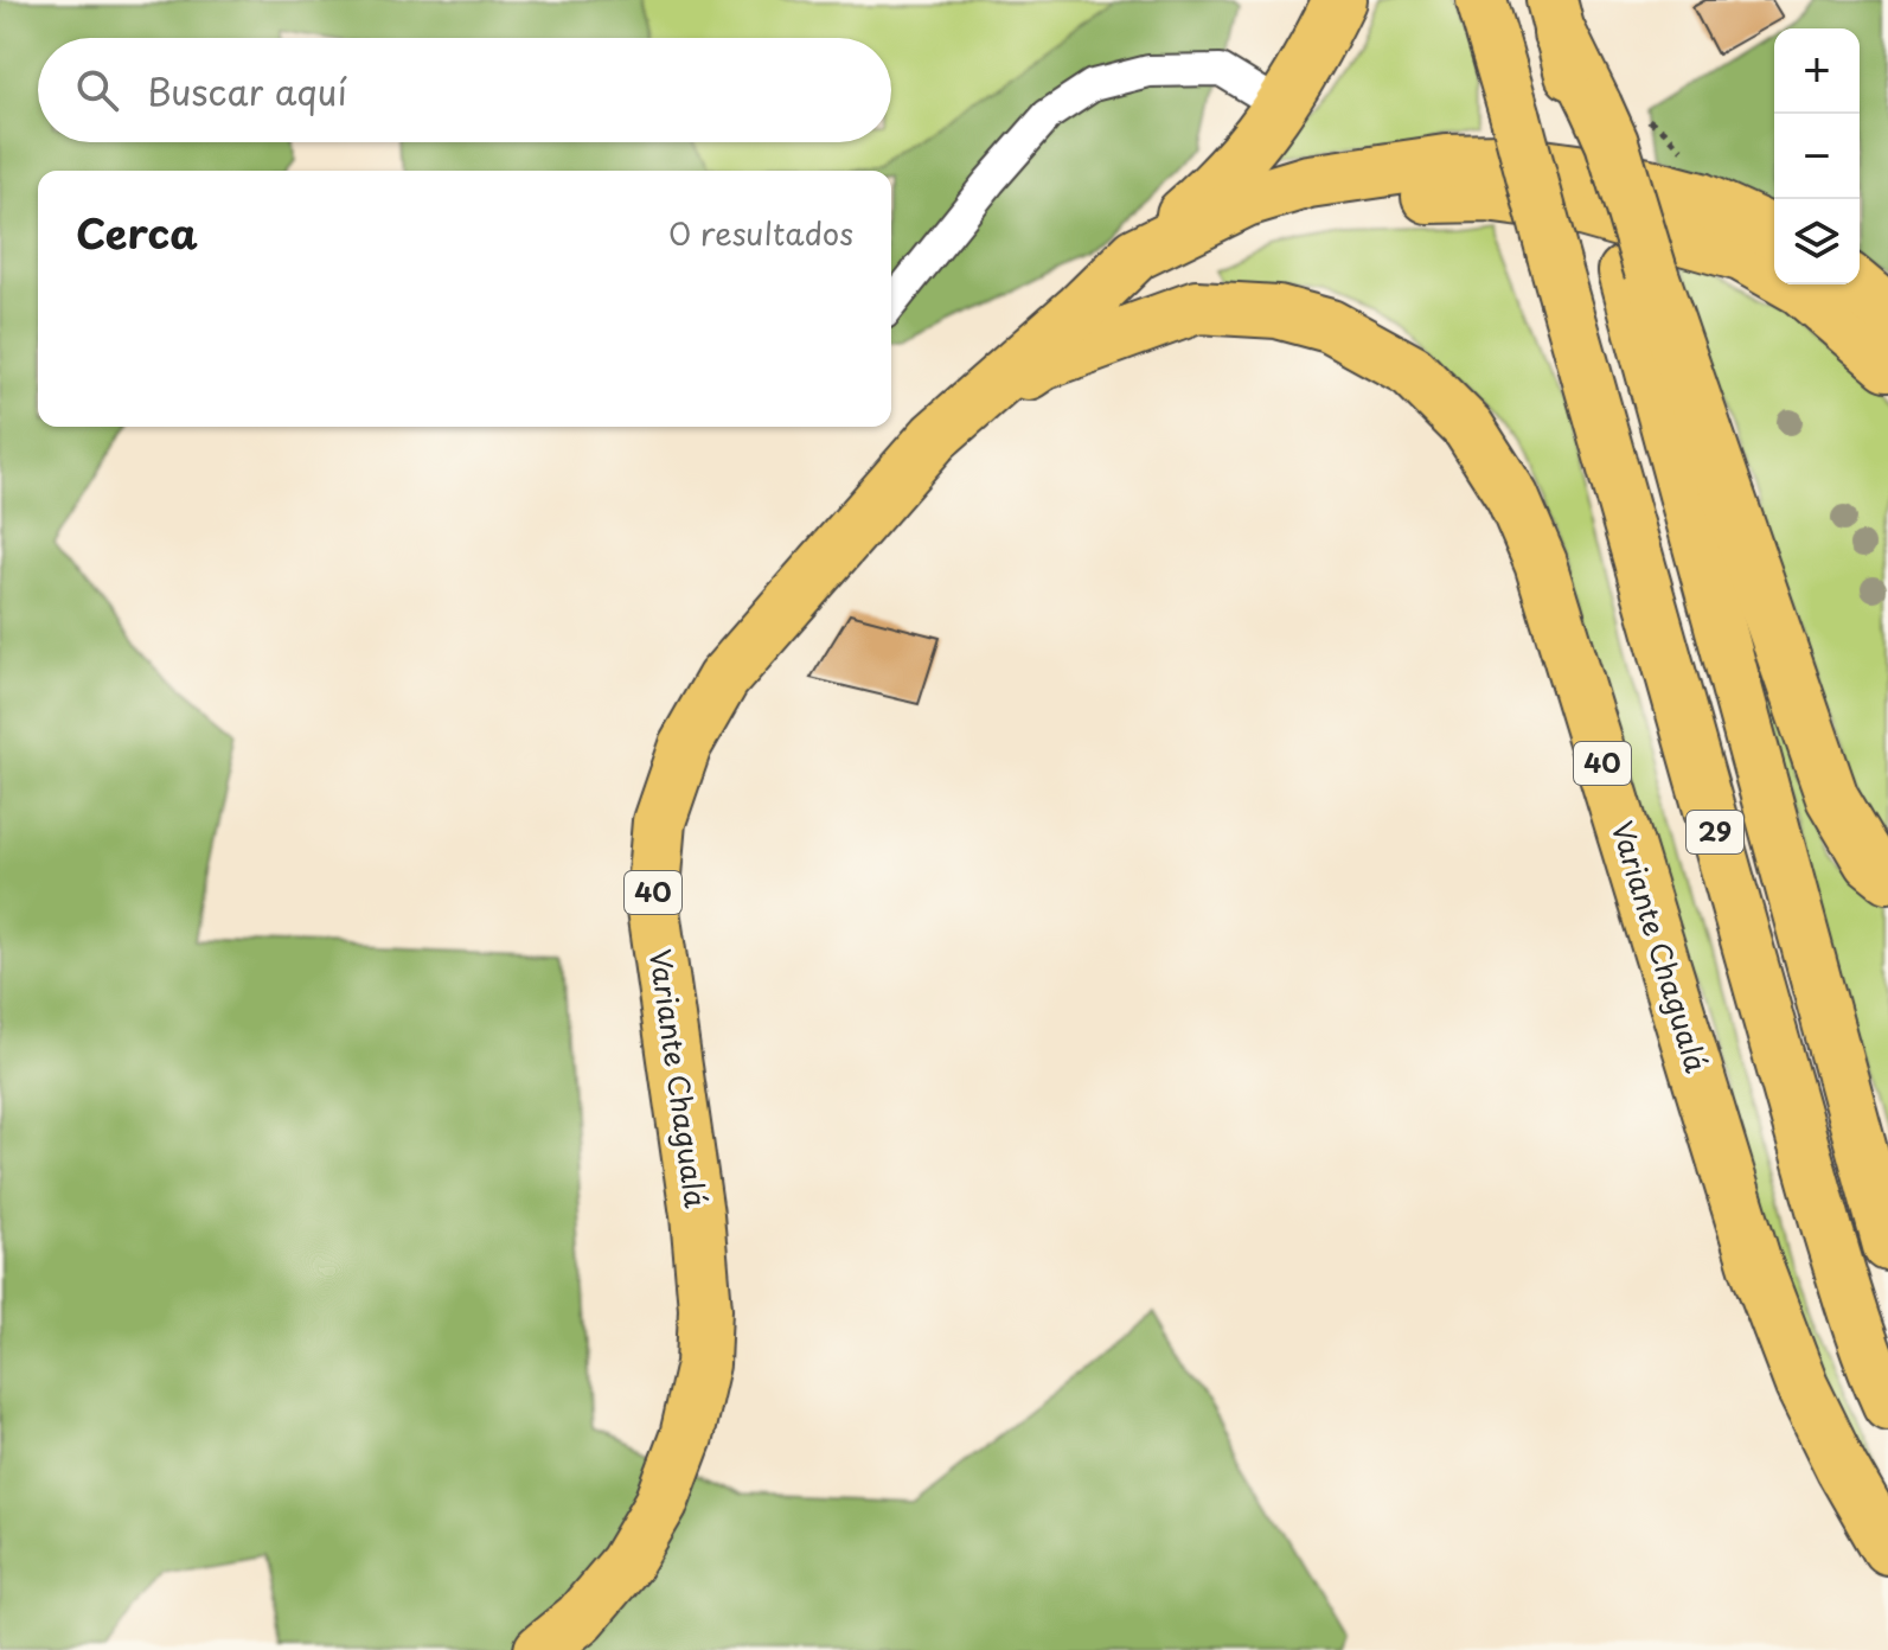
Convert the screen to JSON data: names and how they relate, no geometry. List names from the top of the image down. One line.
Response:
{"streets":{"highway":["40","Variante Chagualá"],"main road":["29"]},"crossings":[["40","Variante Chagualá"]],"page":{"map_buttons":["+","−"],"search":"Buscar aquí","heading":["Cerca","0 resultados"]}}
